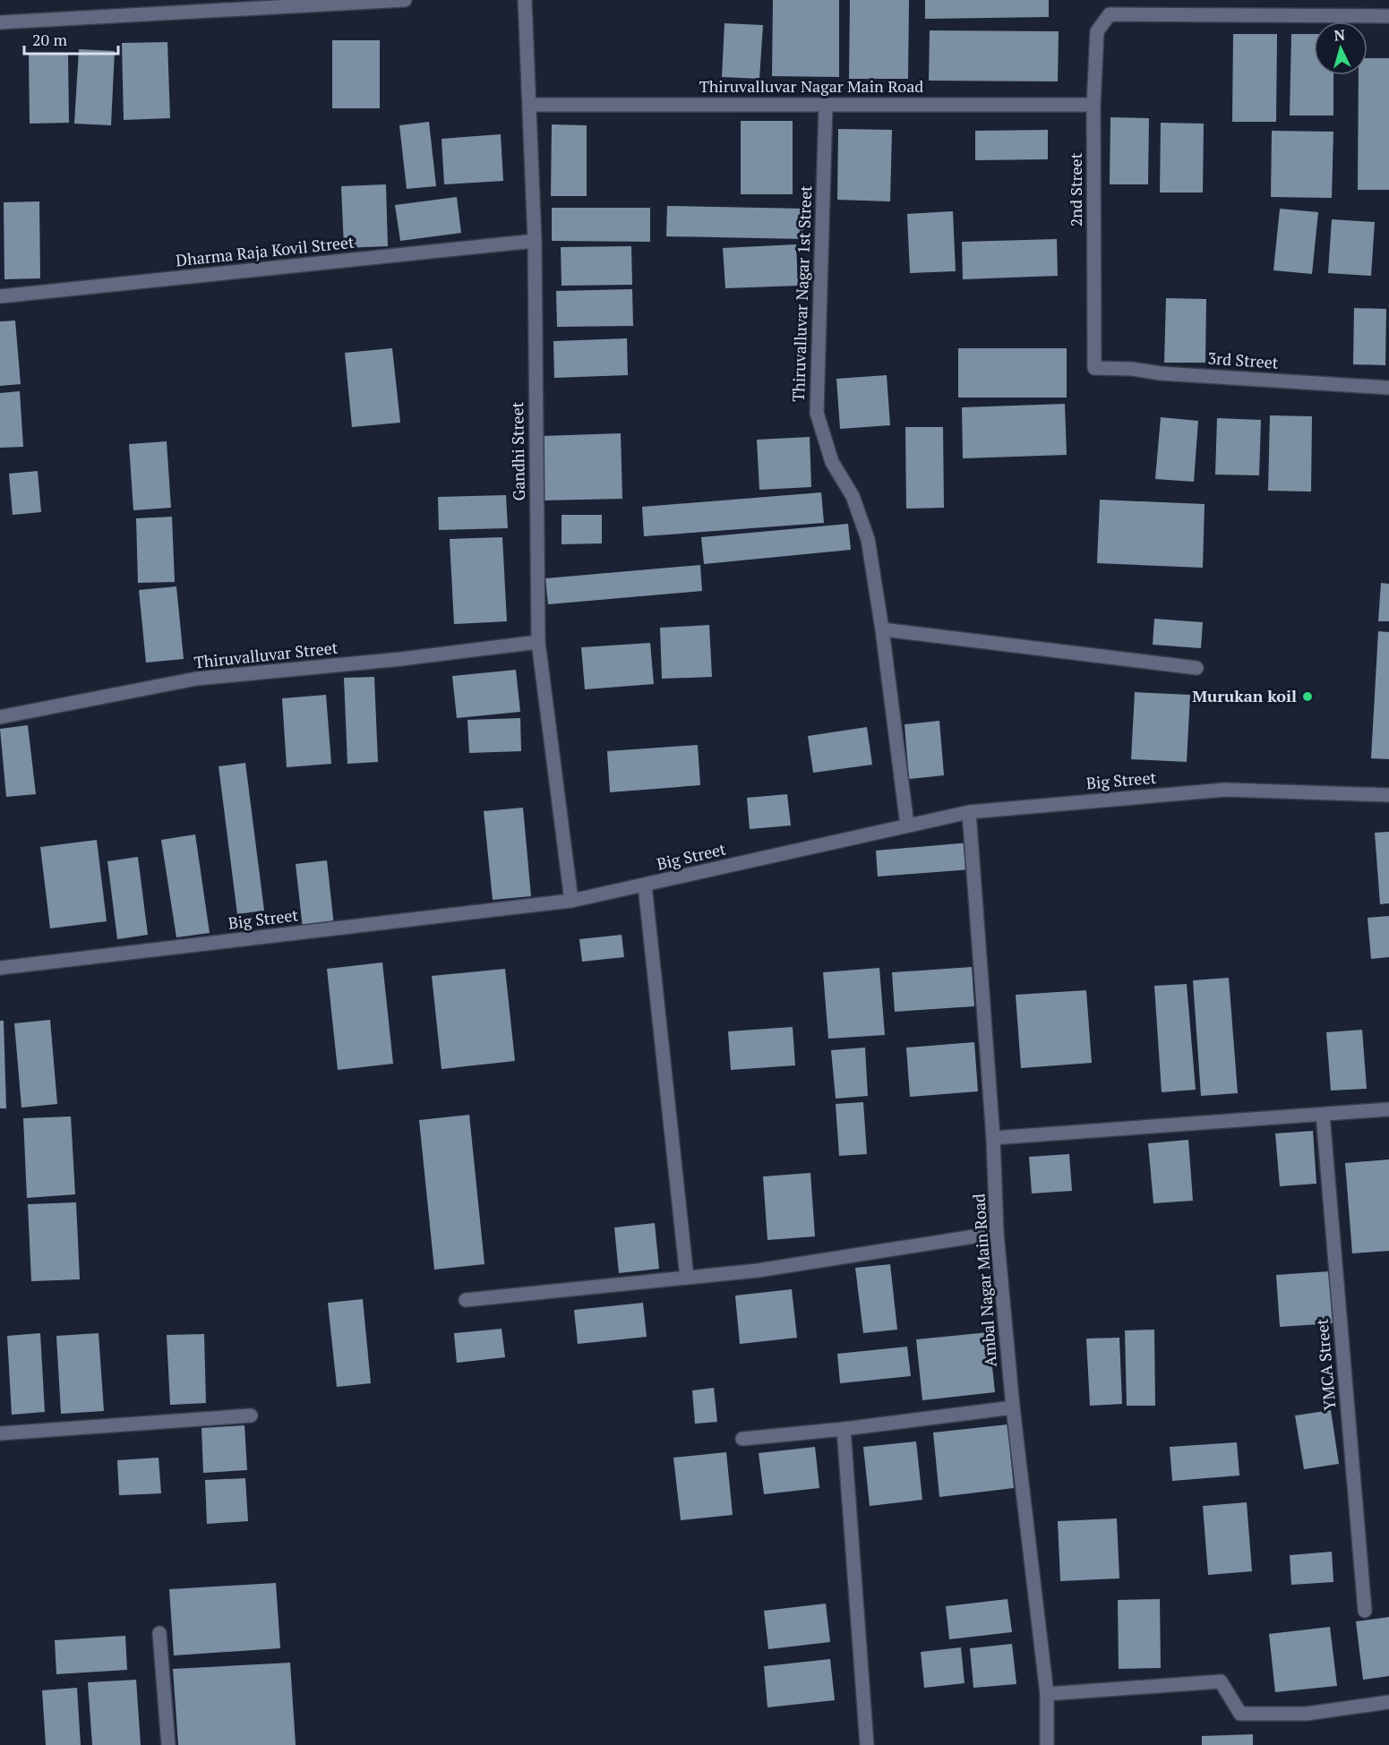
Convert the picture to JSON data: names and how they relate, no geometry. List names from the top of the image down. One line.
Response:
{"streets":{"street":["Thiruvalluvar Nagar Main Road","2nd Street","Dharma Raja Kovil Street","Thiruvalluvar Nagar 1st Street","3rd Street","Gandhi Street","Thiruvalluvar Street","Big Street","Ambal Nagar Main Road","YMCA Street"]},"crossings":[["Thiruvalluvar Nagar Main Road","2nd Street"],["Thiruvalluvar Nagar Main Road","Thiruvalluvar Nagar 1st Street"],["Thiruvalluvar Nagar Main Road","Gandhi Street"],["2nd Street","3rd Street"],["Dharma Raja Kovil Street","Gandhi Street"],["Thiruvalluvar Nagar 1st Street","Big Street"],["Gandhi Street","Thiruvalluvar Street"],["Gandhi Street","Big Street"],["Big Street","Ambal Nagar Main Road"]],"places":["Murukan koil"],"scale_bar":"20 m","north":"top"}
